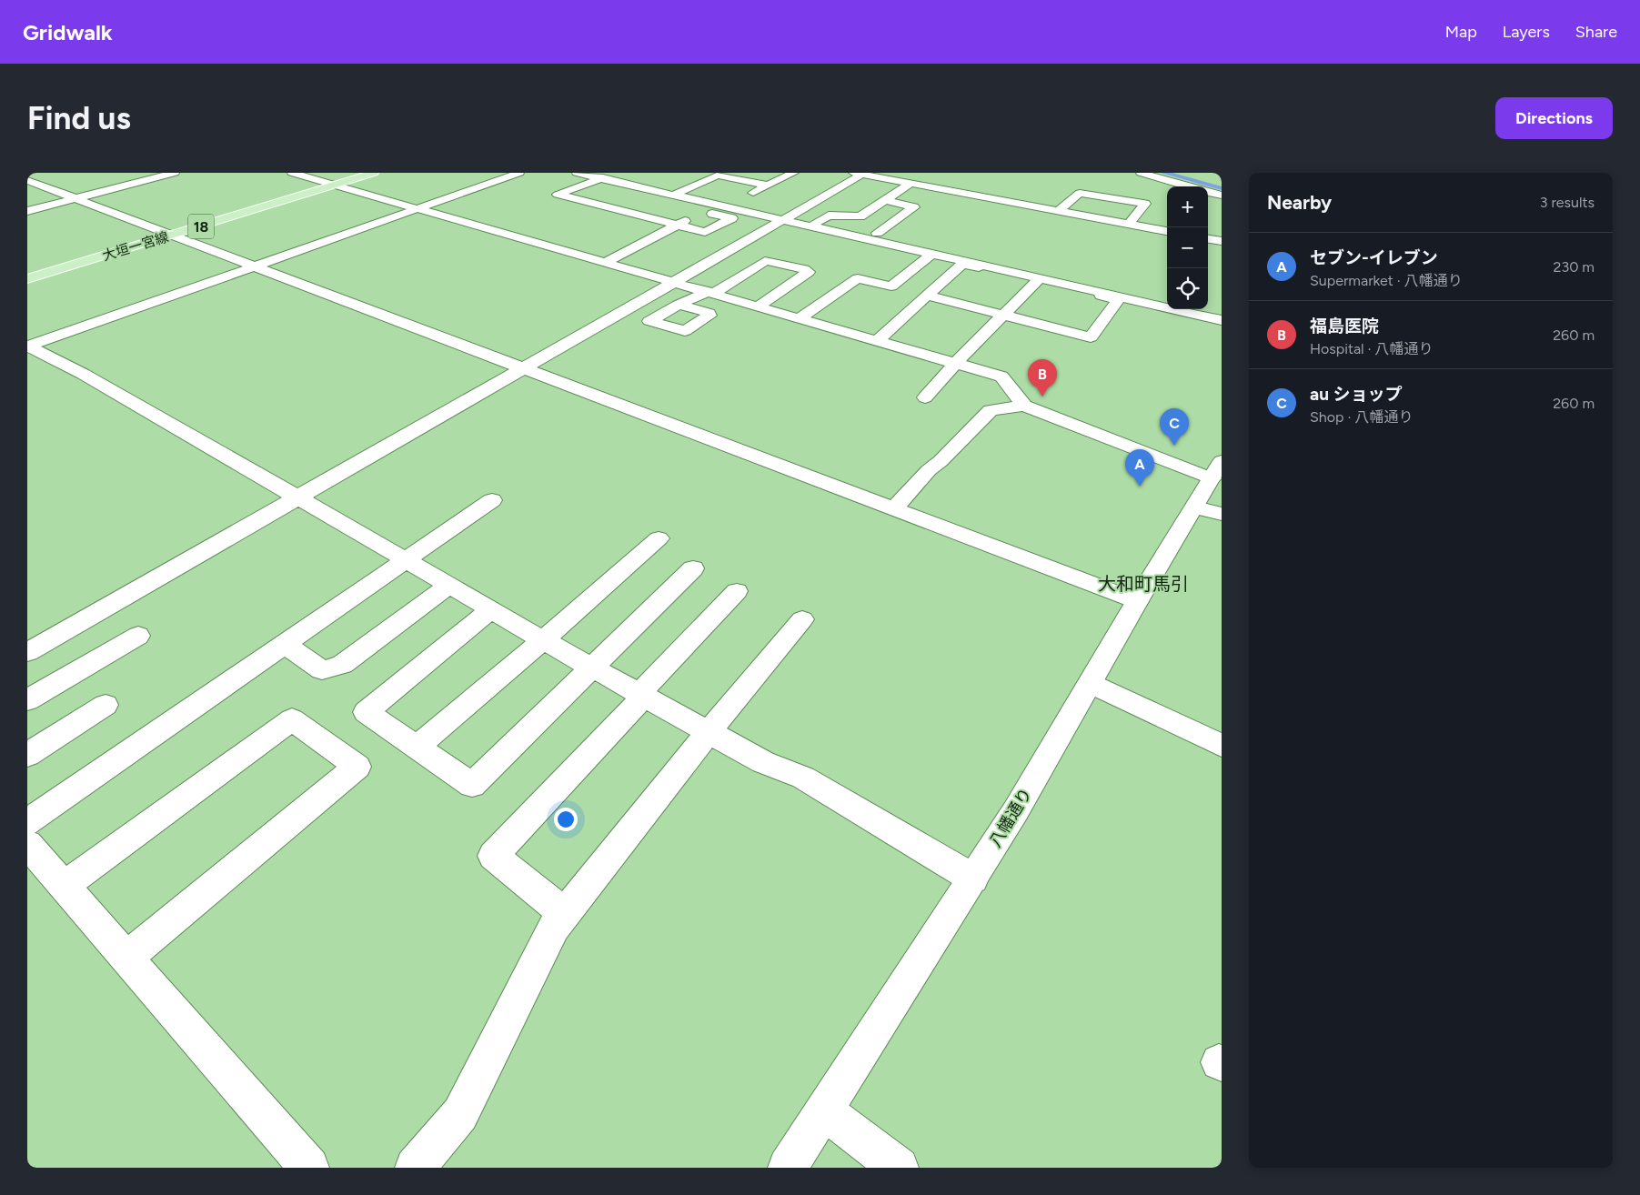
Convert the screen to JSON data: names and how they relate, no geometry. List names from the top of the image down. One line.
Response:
{"streets":{"main road":["18","大垣一宮線"],"street":["八幡通り"]},"districts":["大和町馬引"],"page":{"header":"Gridwalk","nav":["Map","Layers","Share"],"buttons":"Directions","title":"Find us","heading":["Nearby","3 results"],"map_buttons":["+","−"],"list":[{"mark":"A","name":"セブン-イレブン","note":"Supermarket · 八幡通り","value":"230 m"},{"mark":"B","name":"福島医院","note":"Hospital · 八幡通り","value":"260 m"},{"mark":"C","name":"au ショップ","note":"Shop · 八幡通り","value":"260 m"}],"pins":["B","C","A"]}}
